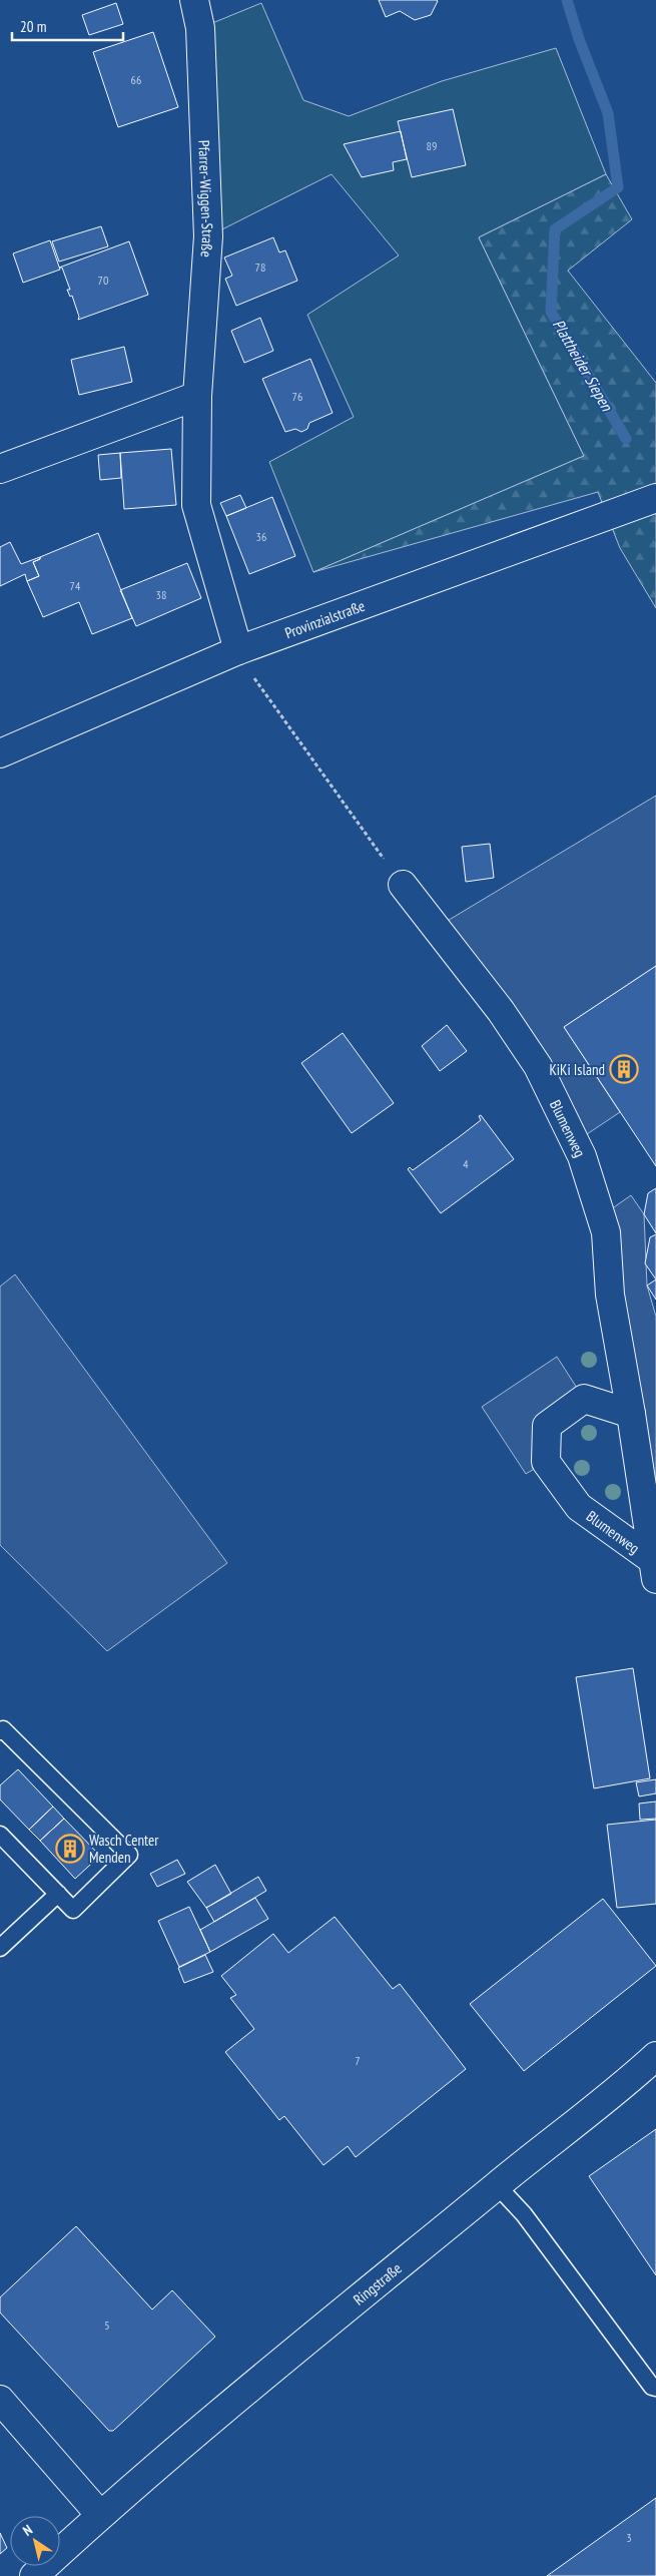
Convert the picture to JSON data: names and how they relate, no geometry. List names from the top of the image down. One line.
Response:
{"streets":{"street":["Pfarrer-Wiggen-Straße","Provinzialstraße","Blumenweg","Ringstraße"]},"crossings":[["Pfarrer-Wiggen-Straße","Provinzialstraße"]],"water":["Plattheider Siepen"],"places":{"building":["KiKi Island","Wasch Center Menden"]},"house_numbers":["66","89","78","70","76","36","74","38","4","7","5","3"],"scale_bar":"20 m","north":"top left"}
